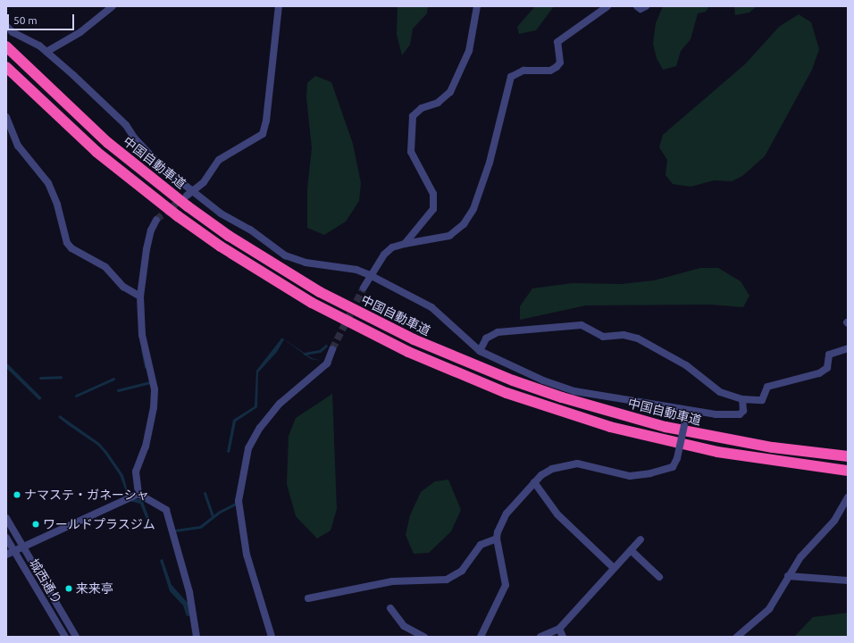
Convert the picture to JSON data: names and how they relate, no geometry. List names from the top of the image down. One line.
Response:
{"streets":{"highway":["中国自動車道"],"street":["城西通り"]},"places":["ナマステ・ガネーシャ","ワールドプラスジム","来来亭"],"scale_bar":"50 m"}
